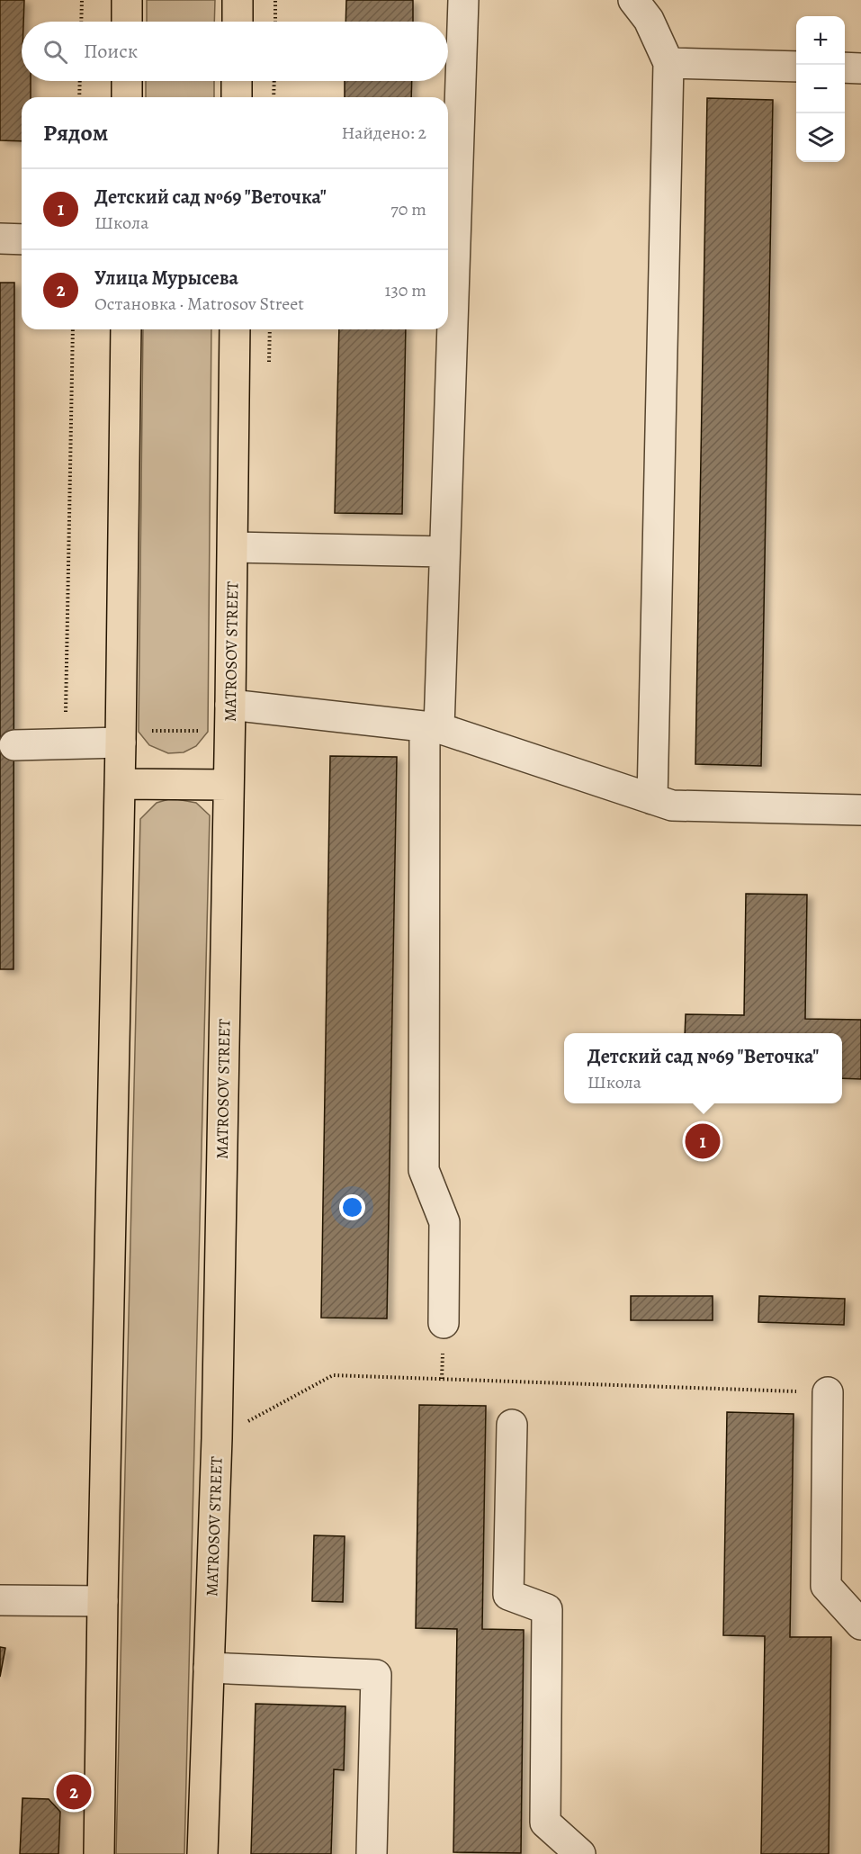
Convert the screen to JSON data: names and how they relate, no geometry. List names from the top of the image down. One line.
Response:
{"streets":{"main road":["MATROSOV STREET"]},"page":{"map_buttons":["+","−"],"search":"Поиск","heading":["Рядом","Найдено: 2"],"list":[{"mark":"1","name":"Детский сад №69 \"Веточка\"","note":"Школа","value":"70 m"},{"mark":"2","name":"Улица Мурысева","note":"Остановка · Matrosov Street","value":"130 m"}],"popup":["Детский сад №69 \"Веточка\"","Школа"],"pins":["1","2"]}}
